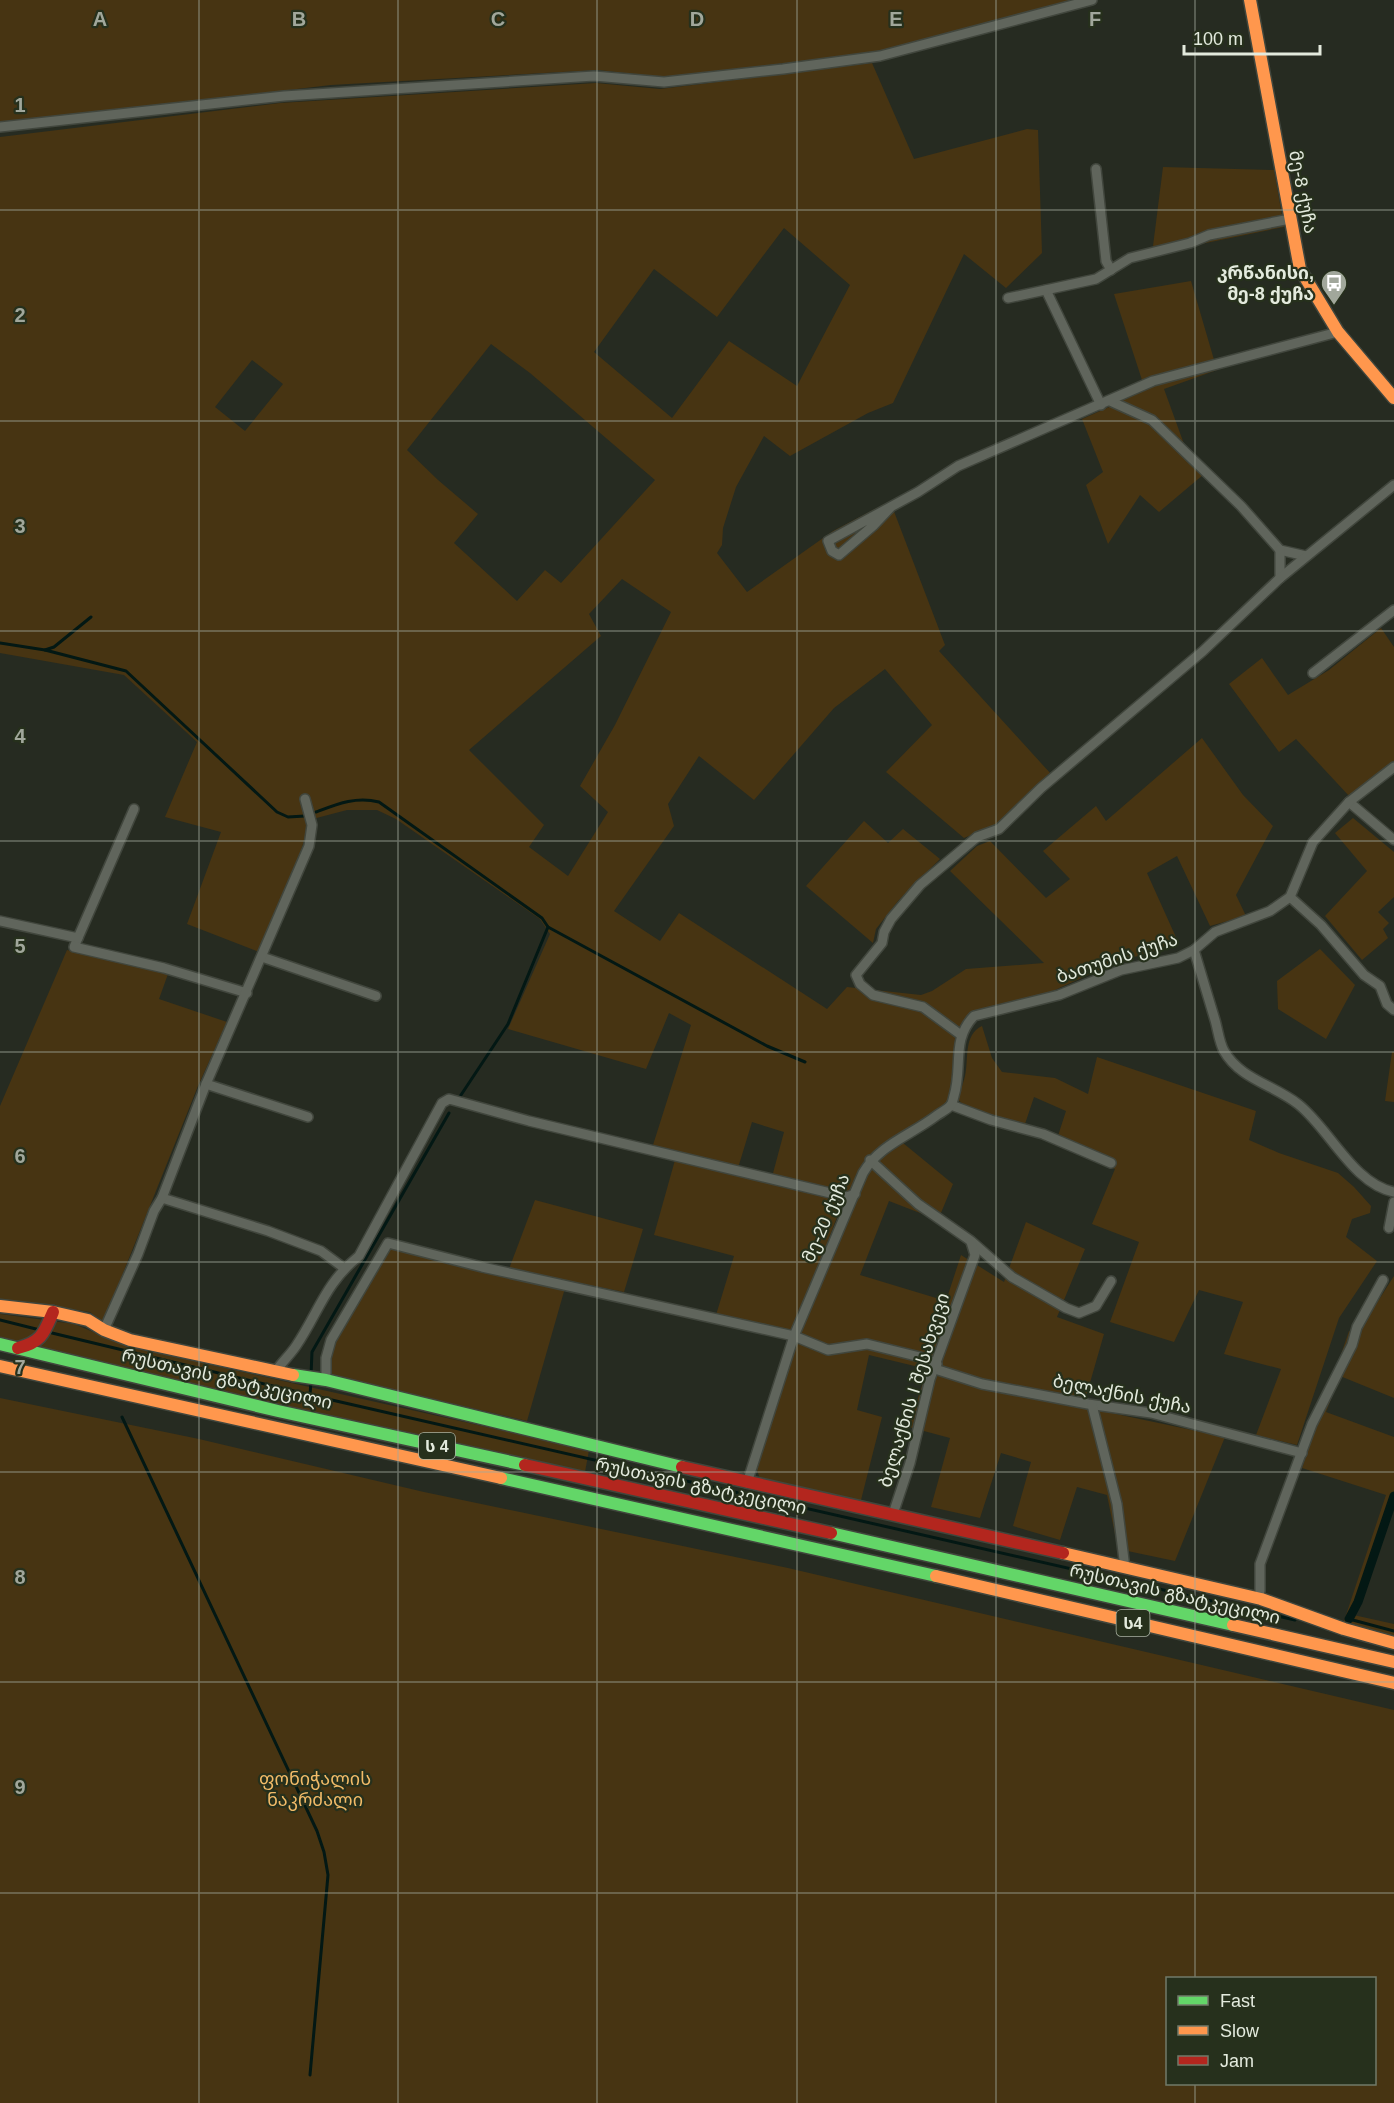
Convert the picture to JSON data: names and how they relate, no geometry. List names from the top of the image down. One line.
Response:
{"streets":{"main road":["მე-8 ქუჩა","რუსთავის გზატკეცილი","ს 4","ს4"],"street":["ბათუმის ქუჩა","მე-20 ქუჩა","ბელაქნის I შესახვევი","ბელაქნის ქუჩა"]},"crossings":[["მე-20 ქუჩა","ბელაქნის ქუჩა"],["ბელაქნის I შესახვევი","ბელაქნის ქუჩა"]],"parks":["ფონიჭალის ნაკრძალი"],"places":{"bus stop":["კრწანისი, მე-8 ქუჩა"]},"legend":["Fast","Slow","Jam"],"scale_bar":"100 m","grid":{"columns":["A","B","C","D","E","F"],"rows":["1","2","3","4","5","6","7","8","9"]}}
